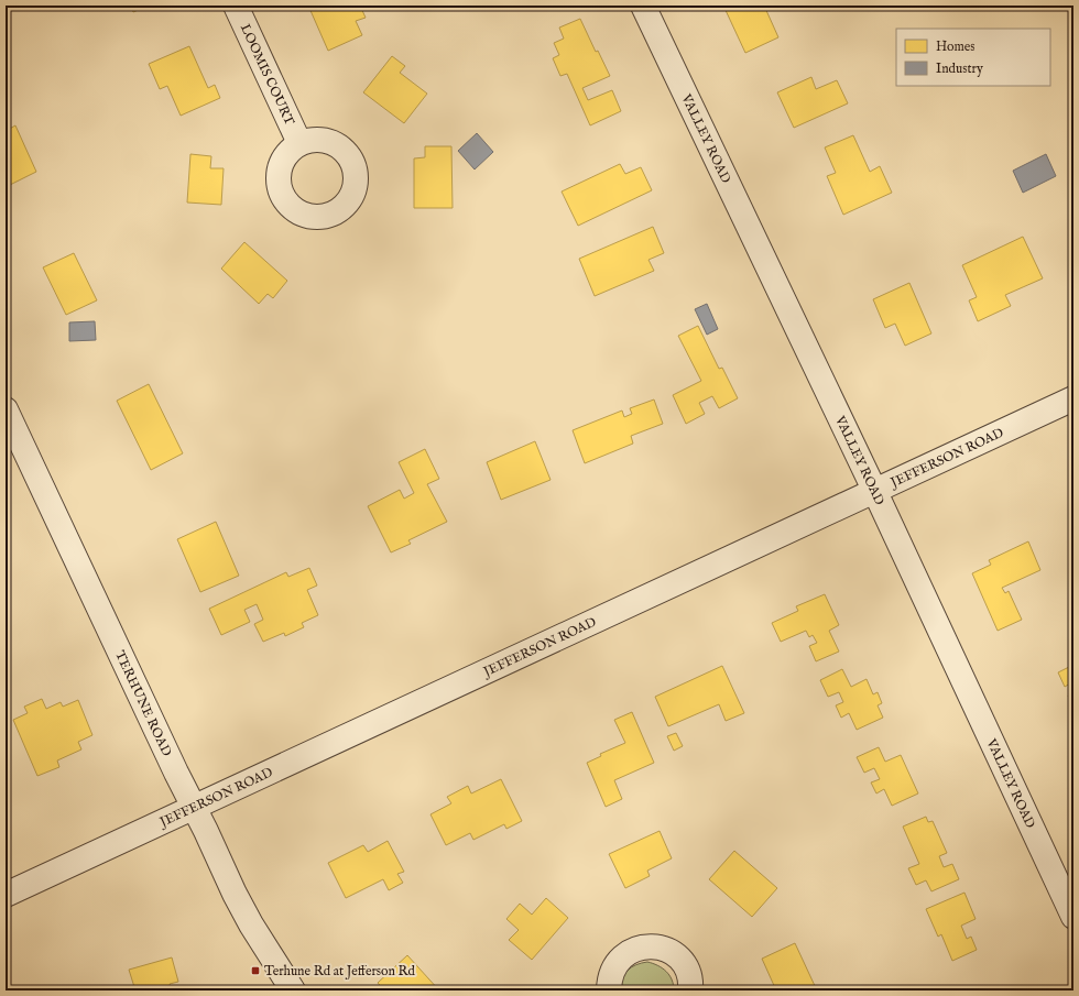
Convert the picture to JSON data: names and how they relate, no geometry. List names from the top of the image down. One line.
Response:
{"streets":{"street":["LOOMIS COURT","VALLEY ROAD","JEFFERSON ROAD","TERHUNE ROAD"]},"crossings":[["VALLEY ROAD","JEFFERSON ROAD"],["JEFFERSON ROAD","TERHUNE ROAD"]],"places":{"transit":["Terhune Rd at Jefferson Rd"]},"legend":["Homes","Industry"]}
